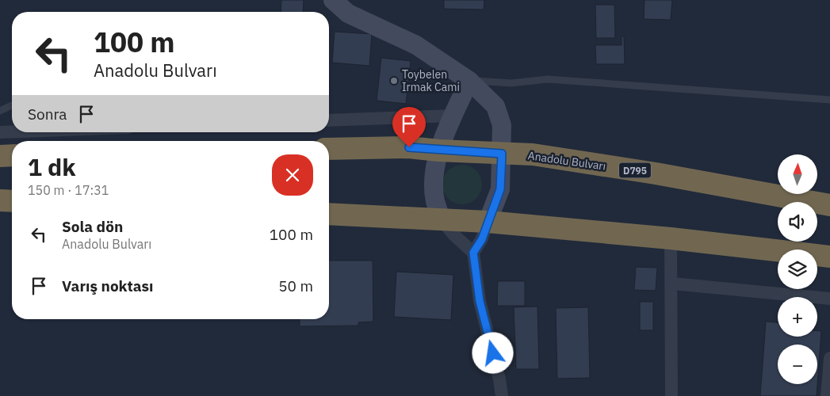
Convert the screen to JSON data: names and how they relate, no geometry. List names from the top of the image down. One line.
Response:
{"streets":{"highway":["Anadolu Bulvarı","D795"]},"places":["Toybelen Irmak Cami"],"north":"top","page":{"turn":["100 m","Anadolu Bulvarı"],"then":"Sonra","heading":["1 dk","150 m · 17:31"],"map_buttons":["+","−"],"list":[{"name":"Sola dön","note":"Anadolu Bulvarı","value":"100 m"},{"name":"Varış noktası","value":"50 m"}]}}
